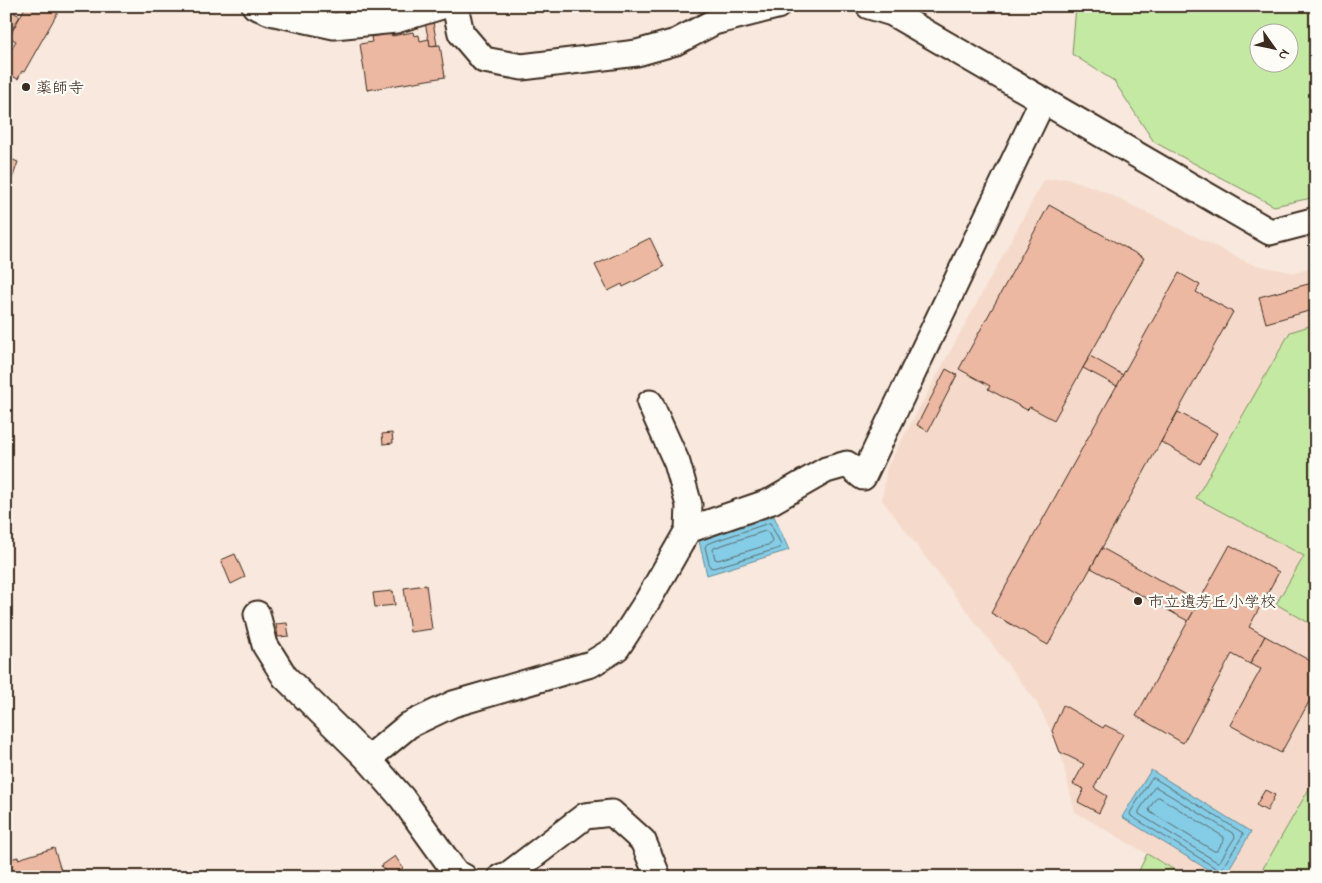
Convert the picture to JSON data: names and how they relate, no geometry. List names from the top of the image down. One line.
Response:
{"places":["薬師寺","市立遺芳丘小学校"],"north":"bottom right"}
